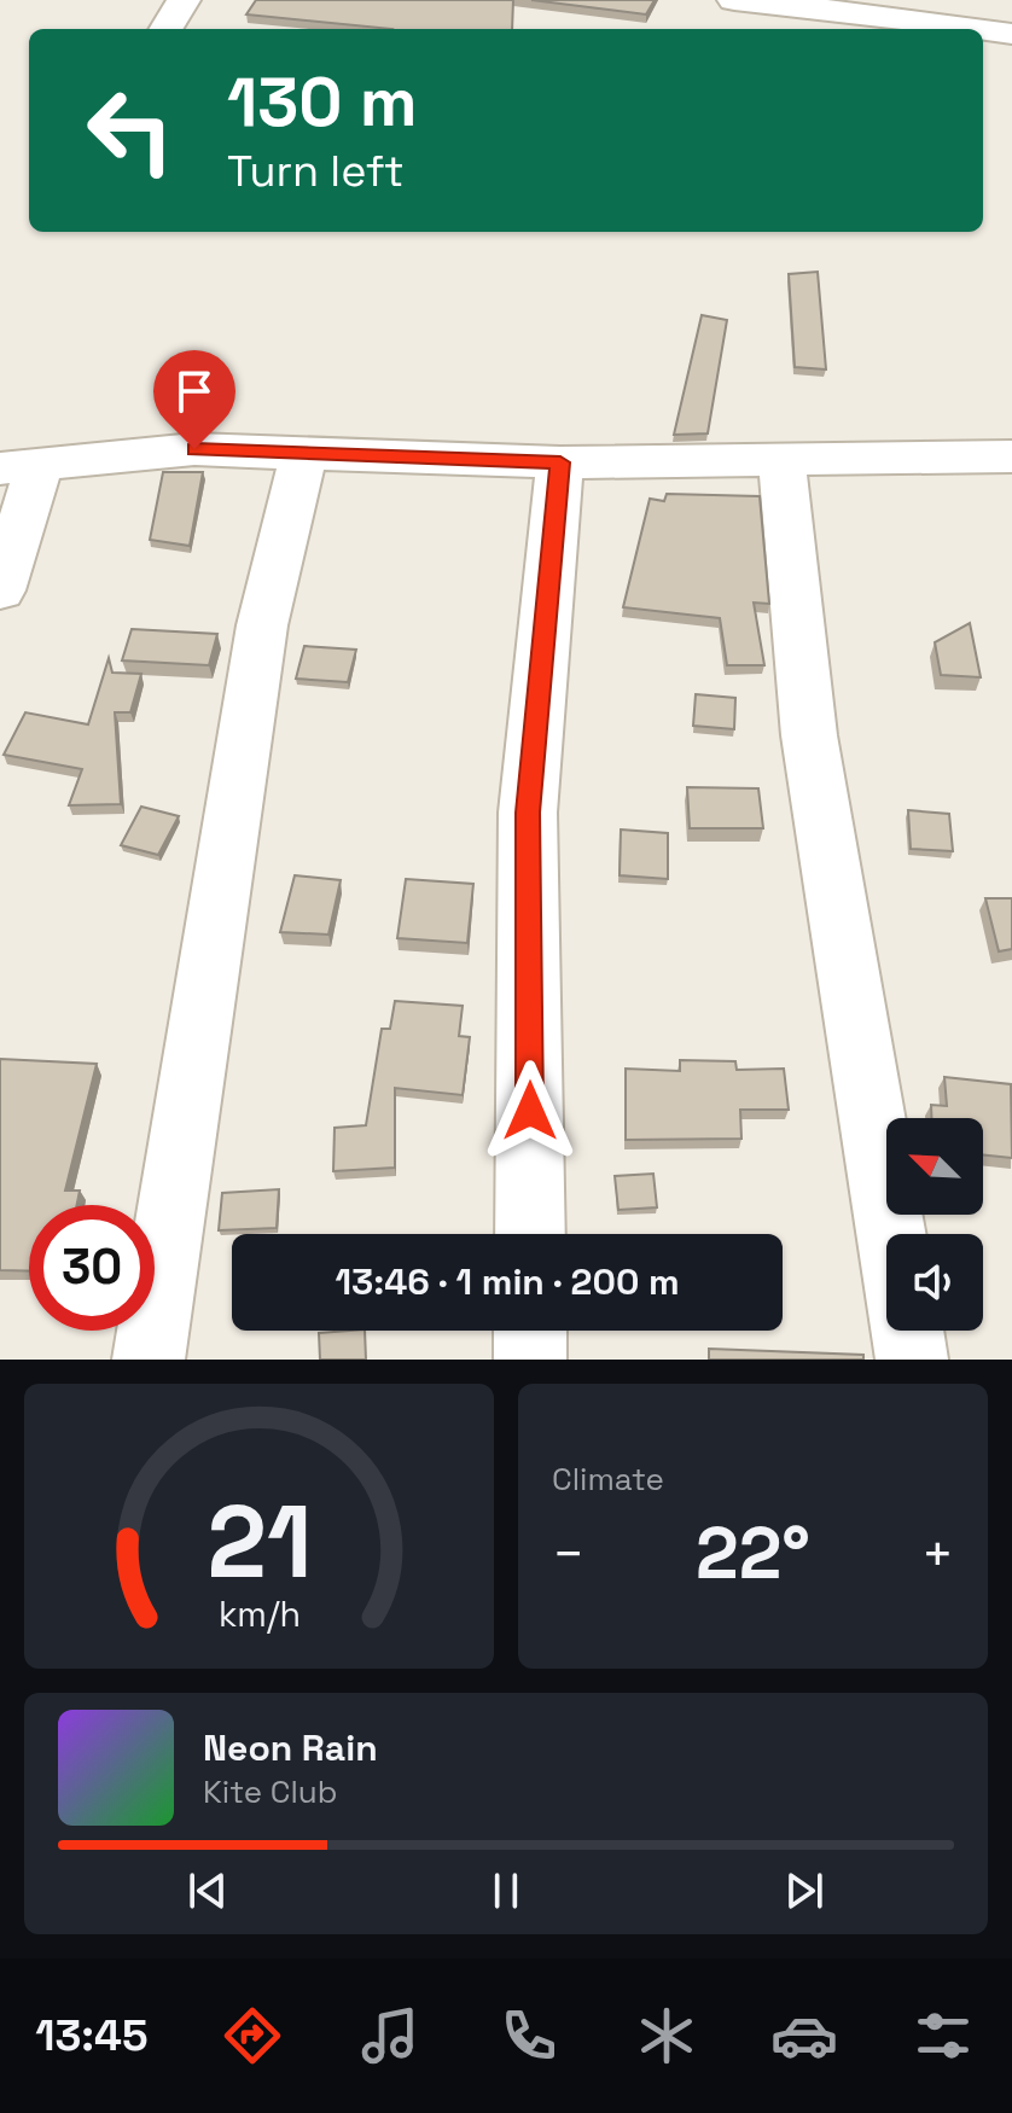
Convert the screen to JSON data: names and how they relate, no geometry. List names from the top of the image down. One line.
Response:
{"north":"top left","page":{"turn":["130 m","Turn left"],"limit":"30","trip":"13:46 · 1 min · 200 m","tile":"Climate","heat":["−","22°","+"],"song":["Neon Rain","Kite Club"],"tabs":"13:45","gauge":["21","km/h"]}}
